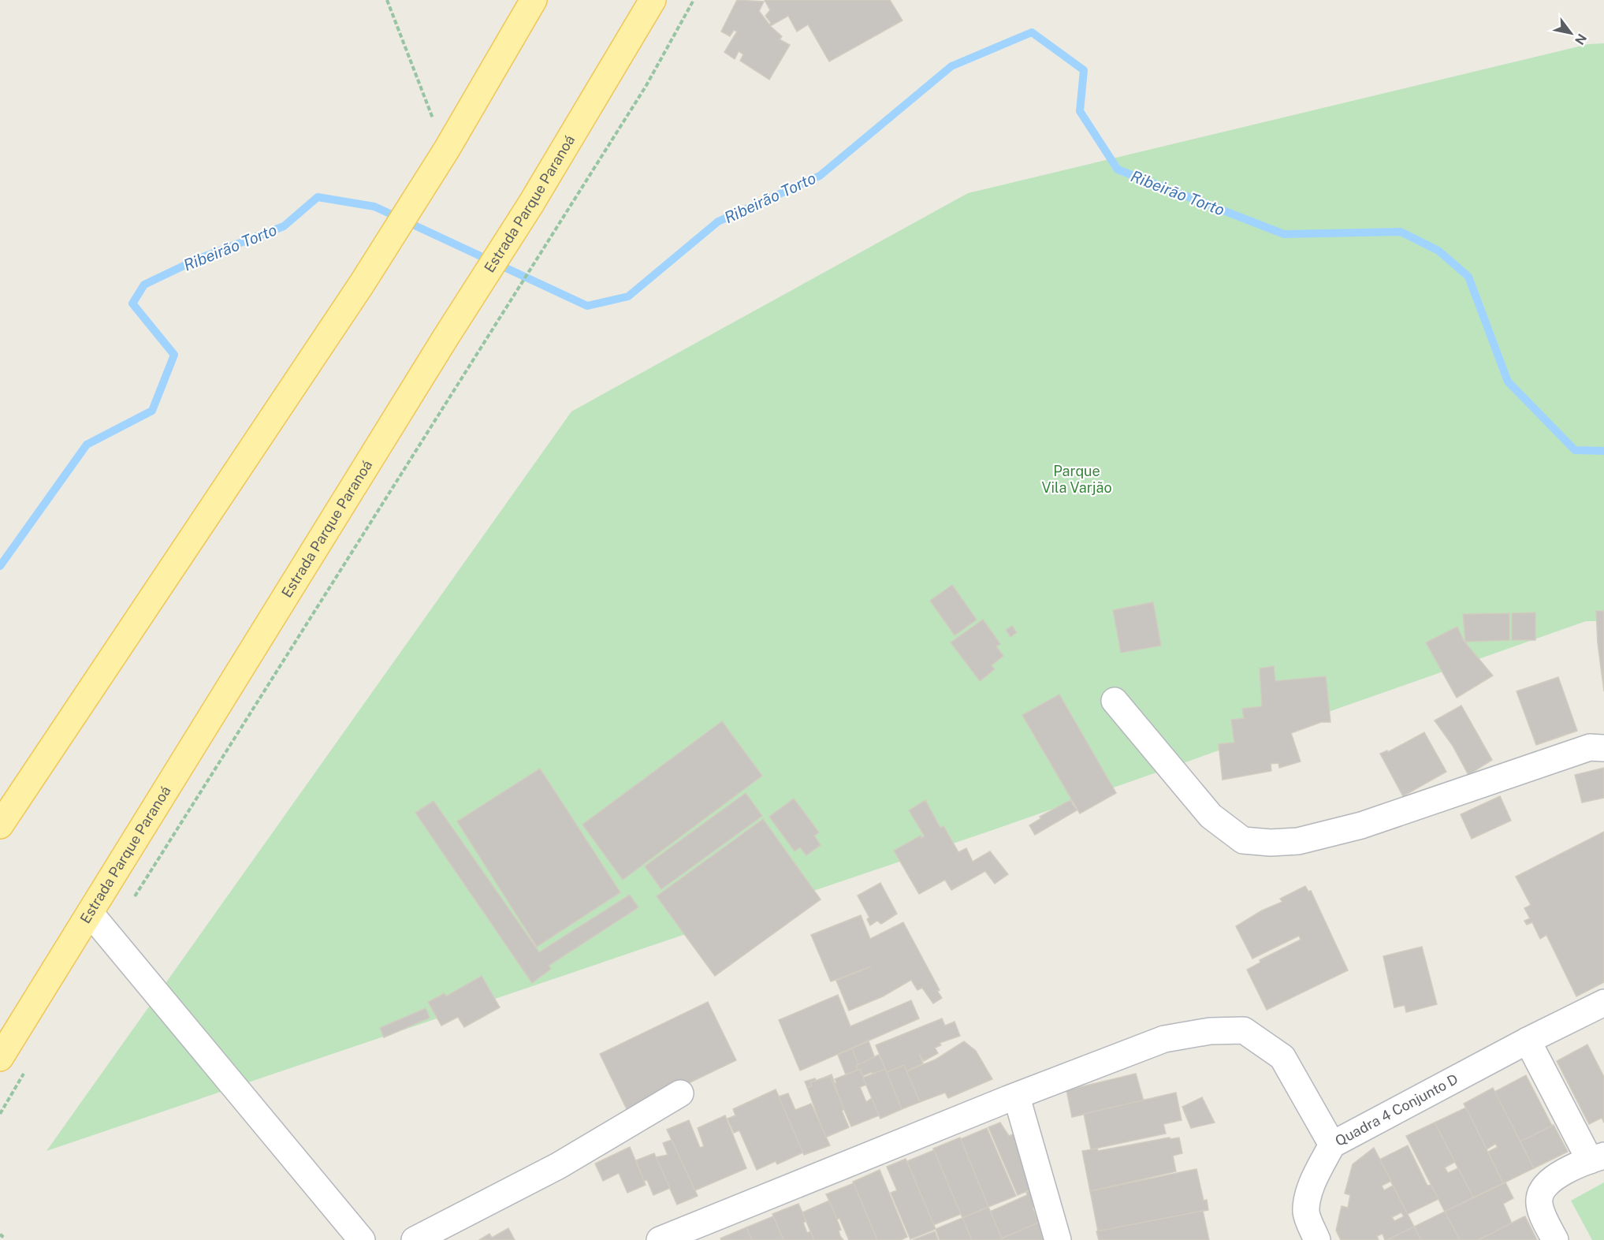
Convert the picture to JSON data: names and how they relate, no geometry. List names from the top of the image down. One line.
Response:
{"streets":{"main road":["Estrada Parque Paranoá"],"street":["Quadra 4 Conjunto D"]},"water":["Ribeirão Torto"],"parks":["Parque Vila Varjão"],"north":"bottom right"}
